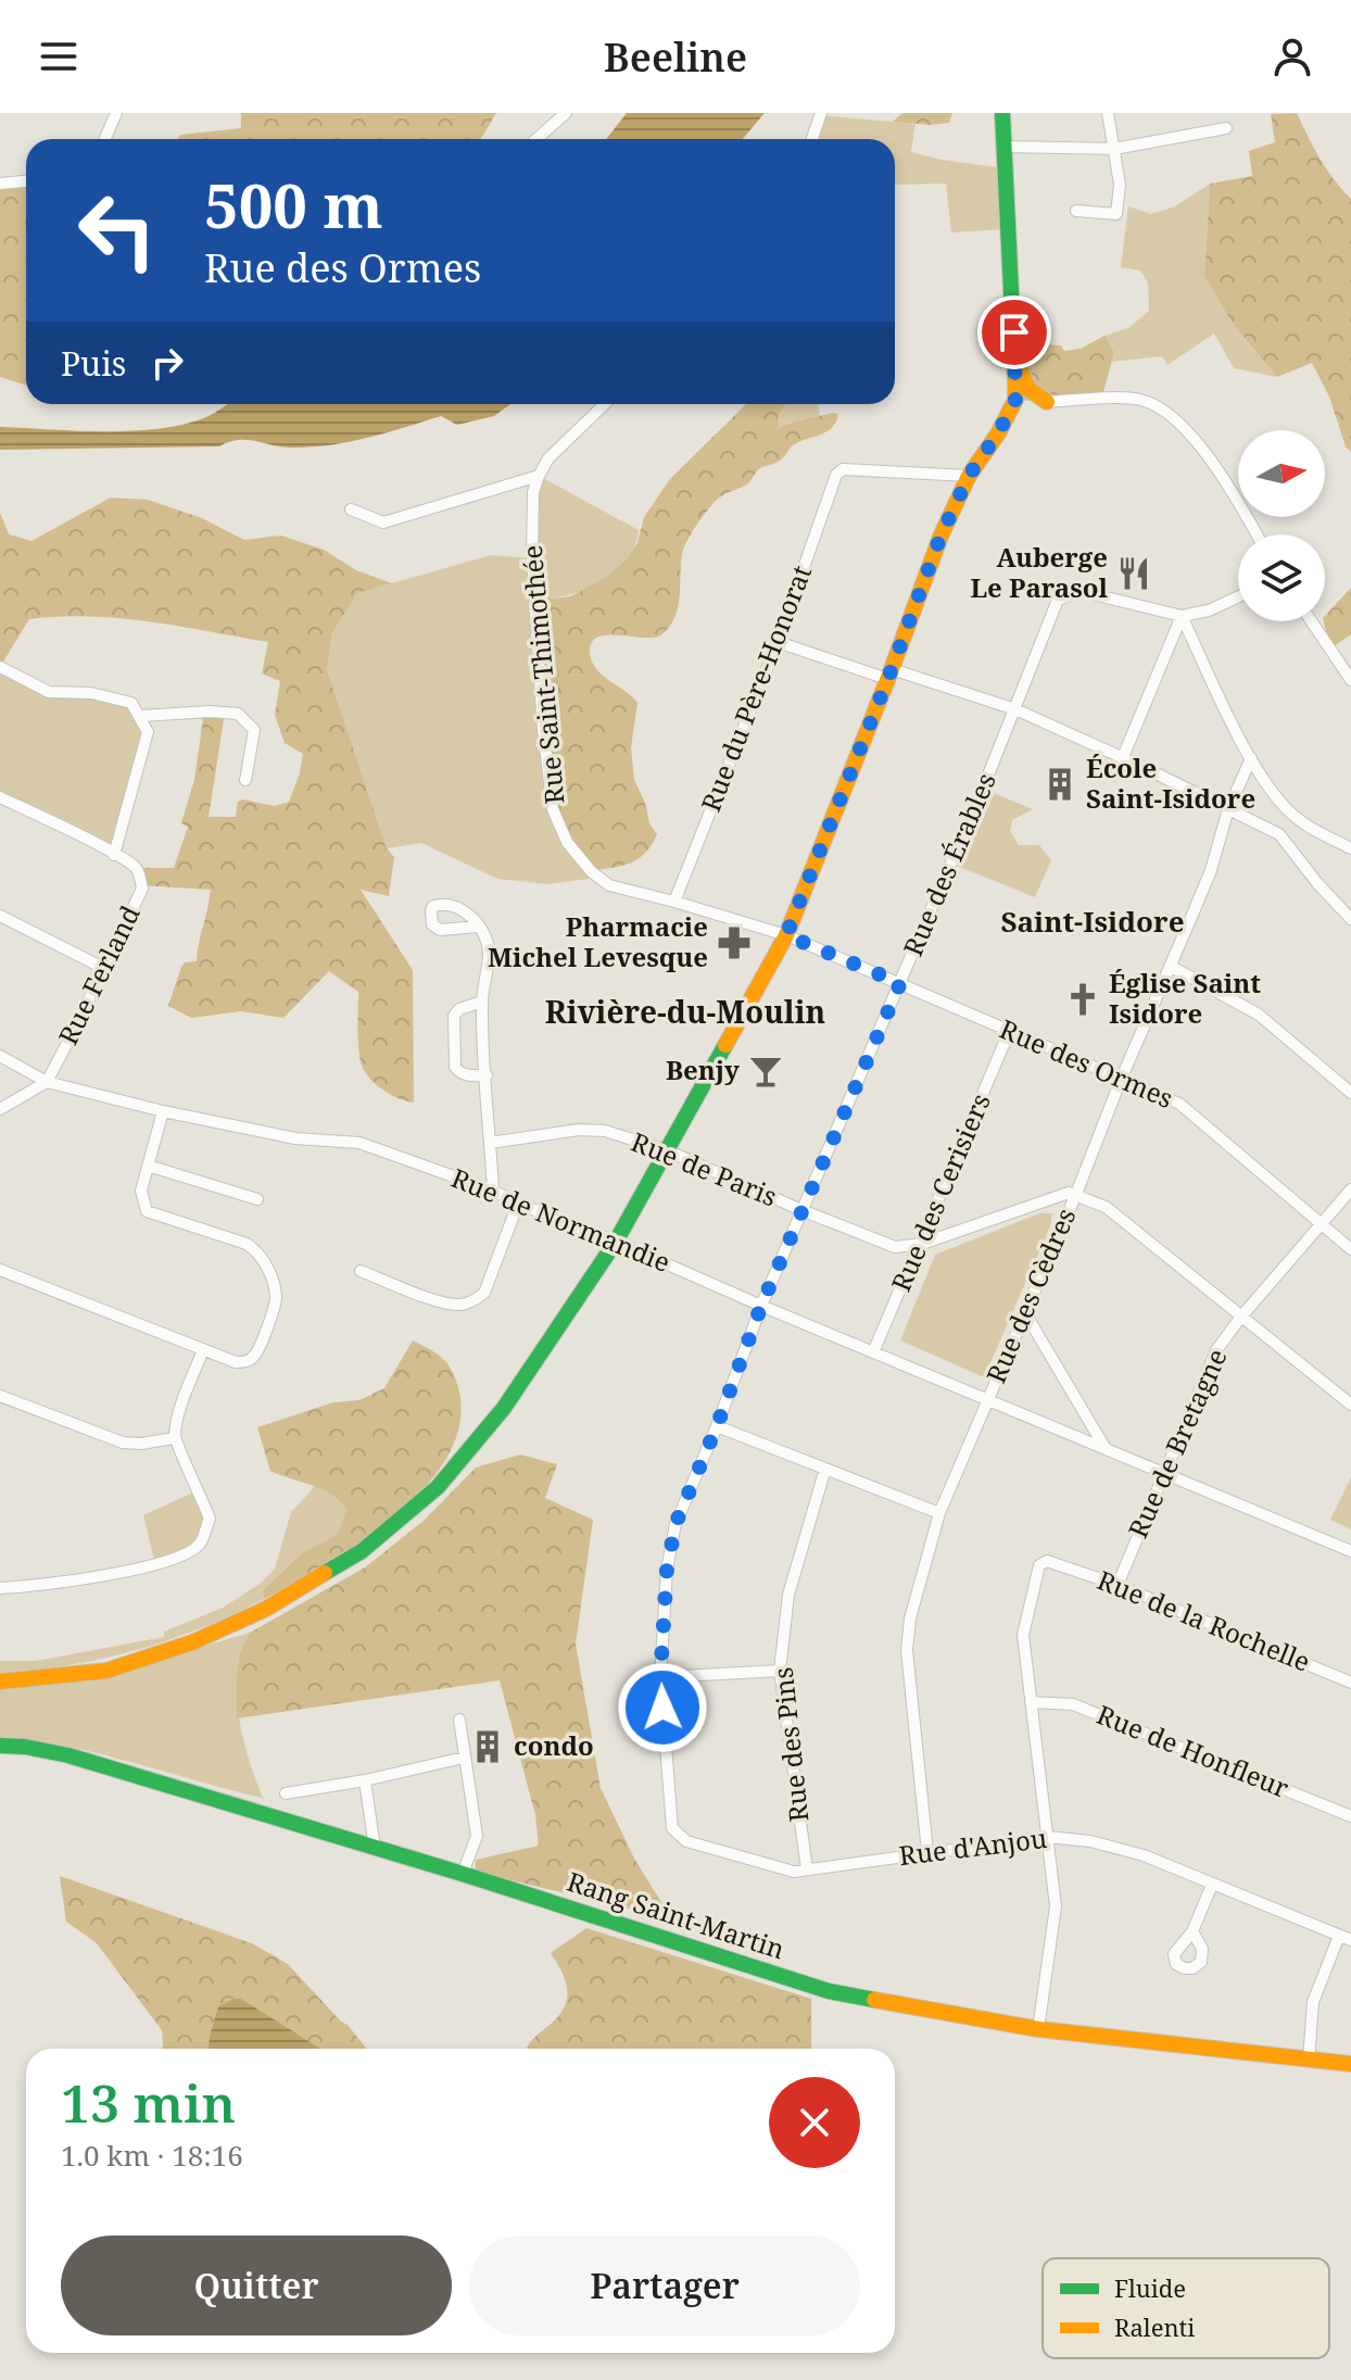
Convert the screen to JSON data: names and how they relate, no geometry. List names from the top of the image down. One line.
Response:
{"streets":{"main road":["Rang Saint-Martin"],"street":["Rue Saint-Thimothée","Rue du Père-Honorat","Rue des Érables","Rue Ferland","Rue des Ormes","Rue de Paris","Rue des Cerisiers","Rue de Normandie","Rue des Cèdres","Rue de Bretagne","Rue de la Rochelle","Rue des Pins","Rue de Honfleur","Rue d'Anjou"]},"crossings":[["Rue Saint-Thimothée","Rue du Père-Honorat"],["Rue Saint-Thimothée","Rue des Ormes"],["Rue des Érables","Rue des Ormes"],["Rue des Érables","Rue de Paris"],["Rue des Érables","Rue de Normandie"],["Rue des Érables","Rue d'Anjou"],["Rue Ferland","Rue de Normandie"],["Rue des Ormes","Rue des Cerisiers"],["Rue des Ormes","Rue des Cèdres"],["Rue des Ormes","Rue de Bretagne"],["Rue de Paris","Rue des Cerisiers"],["Rue de Paris","Rue des Cèdres"],["Rue des Cerisiers","Rue de Normandie"],["Rue de Normandie","Rue des Cèdres"],["Rue de Normandie","Rue de Bretagne"],["Rue des Cèdres","Rue d'Anjou"],["Rue de Bretagne","Rue de la Rochelle"],["Rue de la Rochelle","Rue de Honfleur"],["Rue des Pins","Rue d'Anjou"]],"districts":["Saint-Isidore","Rivière-du-Moulin"],"places":{"restaurant":["Auberge Le Parasol"],"building":["École Saint-Isidore","condo"],"pharmacy":["Pharmacie Michel Levesque"],"church":["Église Saint Isidore"],"bar":["Benjy"]},"legend":["Fluide","Ralenti"],"north":"right","page":{"header":"Beeline","turn":["500 m","Rue des Ormes"],"then":"Puis","heading":["13 min","1.0 km · 18:16"],"buttons":["Quitter","Partager"]}}
